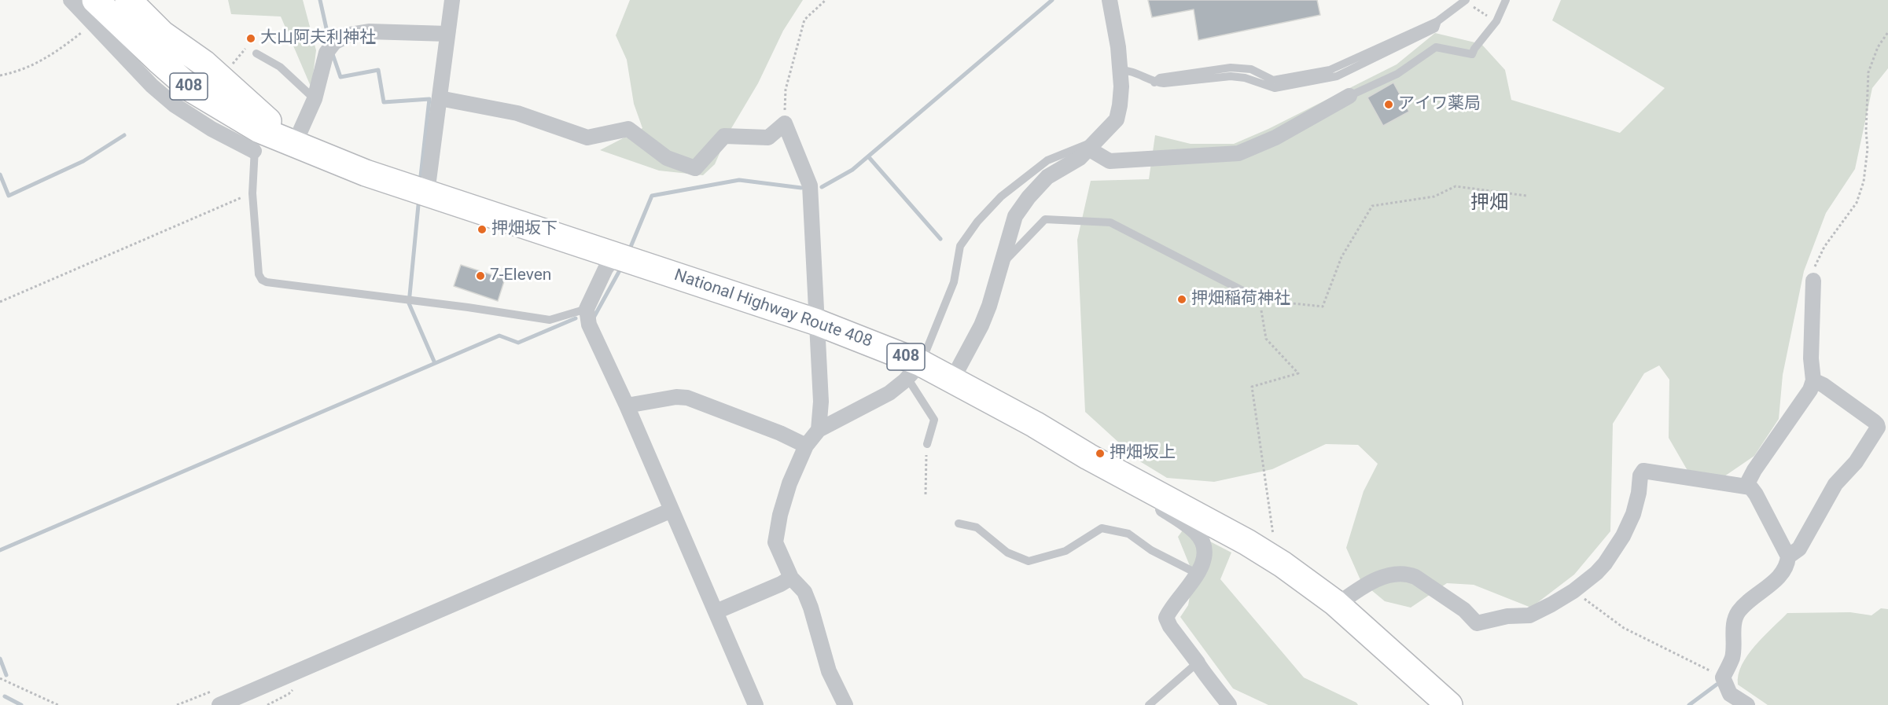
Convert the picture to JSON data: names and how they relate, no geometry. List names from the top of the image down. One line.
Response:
{"streets":{"highway":["408","National Highway Route 408"]},"districts":["押畑"],"places":["大山阿夫利神社","アイワ薬局","押畑坂下","7-Eleven","押畑稲荷神社","押畑坂上"]}
